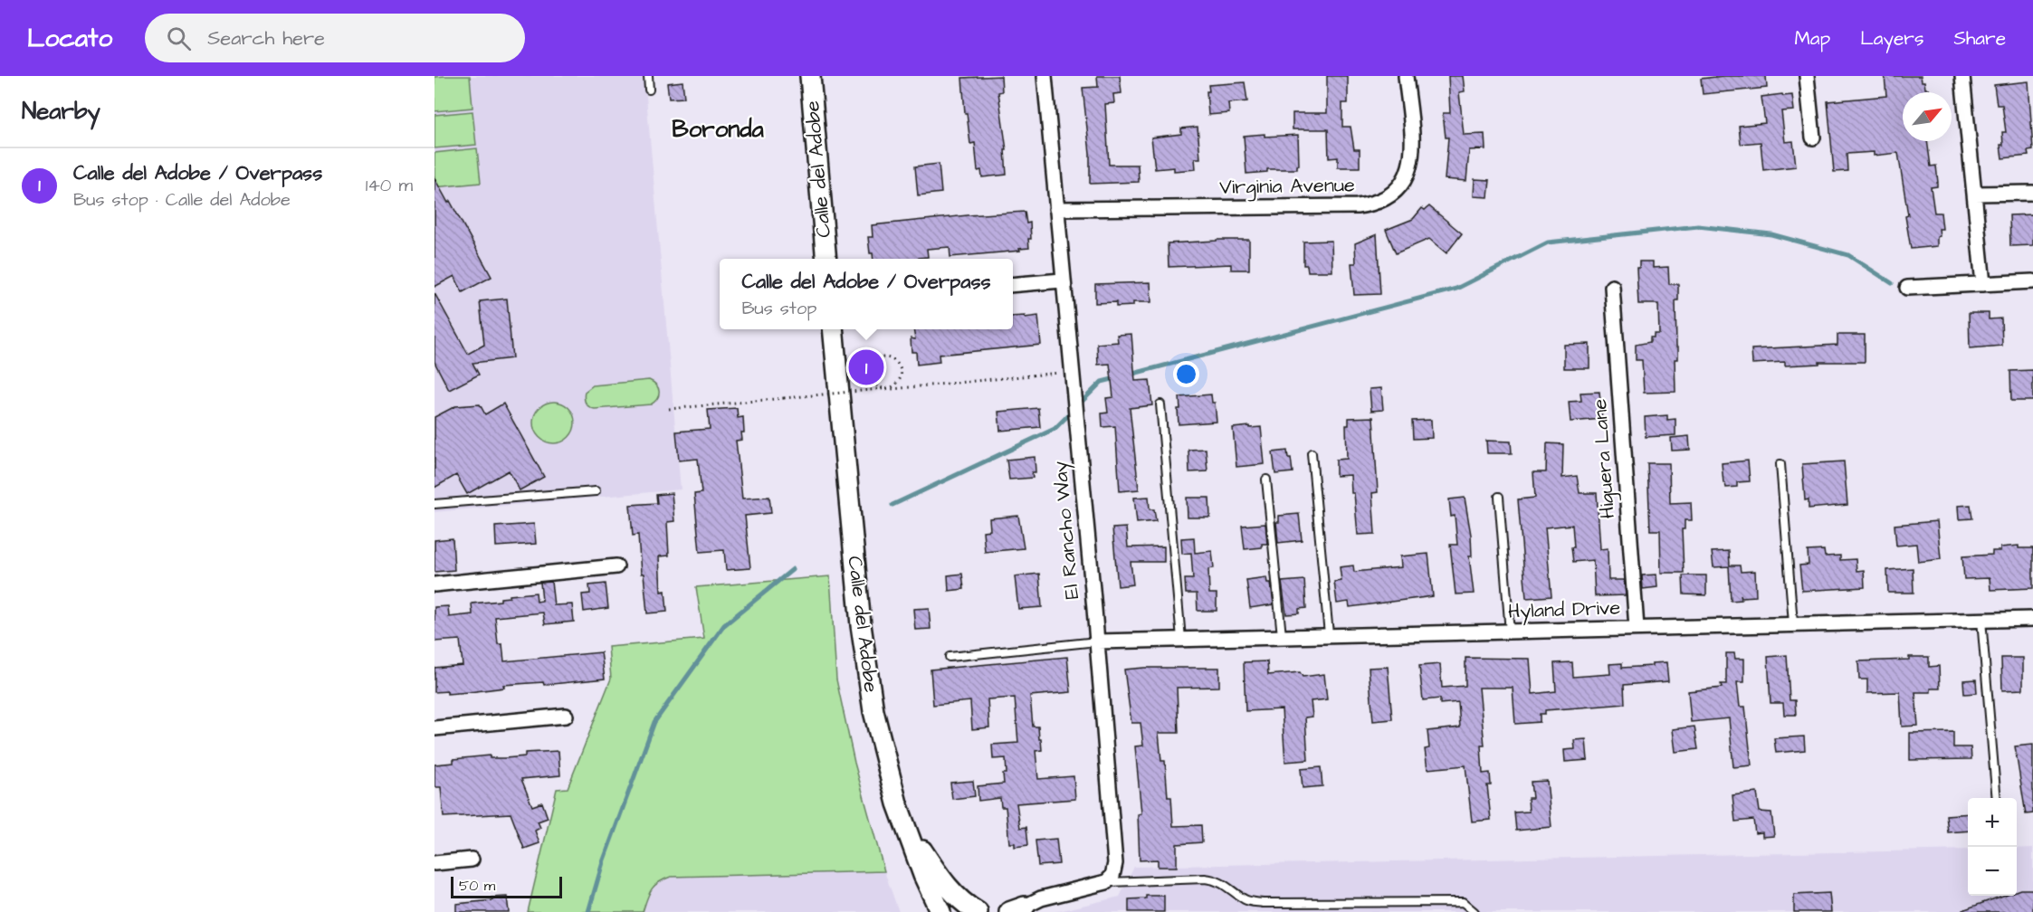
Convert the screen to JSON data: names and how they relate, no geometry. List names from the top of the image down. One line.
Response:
{"streets":{"street":["Calle del Adobe","Virginia Avenue","Higuera Lane","El Rancho Way","Hyland Drive"]},"crossings":[["Virginia Avenue","El Rancho Way"],["Higuera Lane","Hyland Drive"],["El Rancho Way","Hyland Drive"]],"districts":["Boronda"],"scale_bar":"50 m","north":"top right","page":{"header":"Locato","search":"Search here","nav":["Map","Layers","Share"],"heading":"Nearby","list":[{"mark":"1","name":"Calle del Adobe / Overpass","note":"Bus stop · Calle del Adobe","value":"140 m"}],"popup":["Calle del Adobe / Overpass","Bus stop"],"pins":"1","map_buttons":["+","−"],"scale":"50 m"}}
